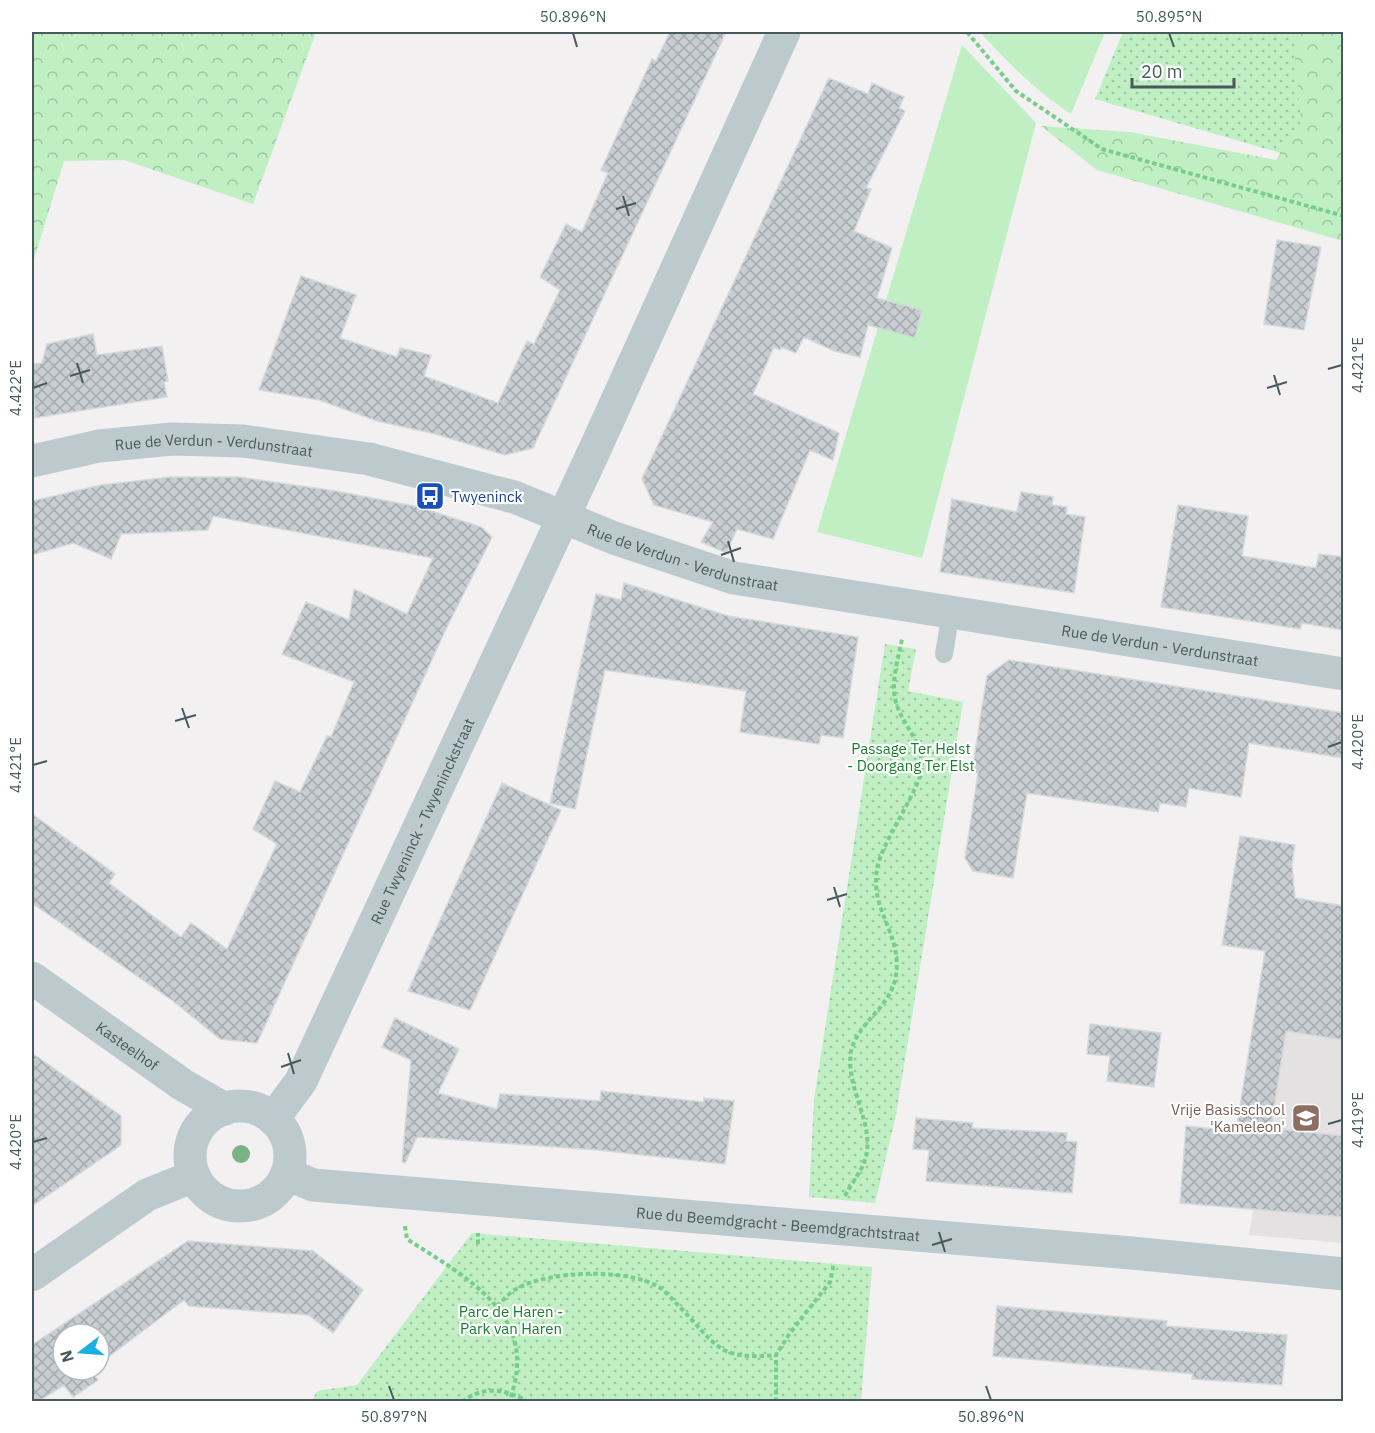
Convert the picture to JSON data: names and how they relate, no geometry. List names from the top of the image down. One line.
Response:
{"streets":{"street":["Rue de Verdun - Verdunstraat","Rue Twyeninck - Twyeninckstraat","Kasteelhof","Rue du Beemdgracht - Beemdgrachtstraat"]},"crossings":[["Rue de Verdun - Verdunstraat","Rue Twyeninck - Twyeninckstraat"],["Rue Twyeninck - Twyeninckstraat","Kasteelhof"],["Rue Twyeninck - Twyeninckstraat","Rue du Beemdgracht - Beemdgrachtstraat"],["Kasteelhof","Rue du Beemdgracht - Beemdgrachtstraat"]],"parks":["Passage Ter Helst - Doorgang Ter Elst","Parc de Haren - Park van Haren"],"places":{"bus stop":["Twyeninck"],"school or university":["Vrije Basisschool 'Kameleon'"]},"scale_bar":"20 m","north":"left","coordinates":["50.896°N","50.895°N","4.421°E","4.422°E","4.420°E","4.419°E","50.897°N"]}
